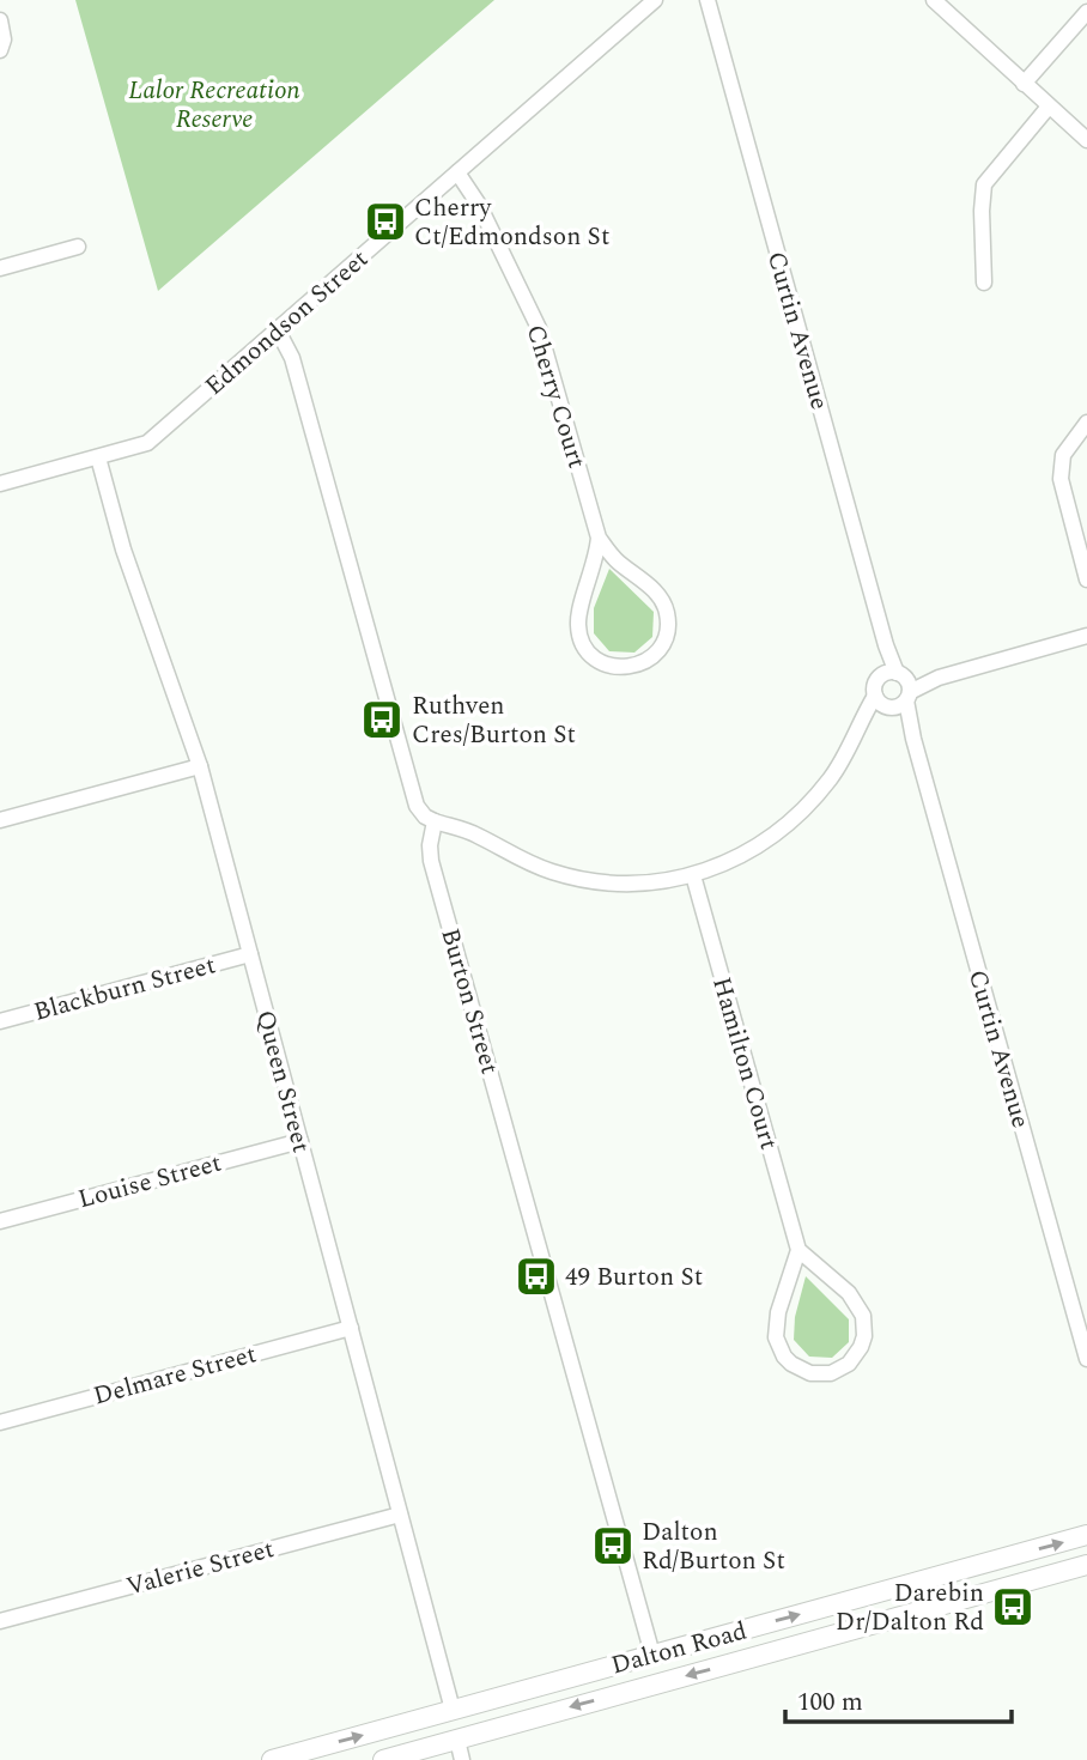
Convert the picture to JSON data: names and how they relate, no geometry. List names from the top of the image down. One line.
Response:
{"streets":{"main road":["Burton Street","Dalton Road"],"street":["Edmondson Street","Curtin Avenue","Cherry Court","Blackburn Street","Hamilton Court","Queen Street","Louise Street","Delmare Street","Valerie Street"]},"crossings":[["Edmondson Street","Cherry Court"],["Edmondson Street","Queen Street"],["Curtin Avenue","Burton Street"],["Curtin Avenue","Hamilton Court"],["Blackburn Street","Queen Street"],["Burton Street","Dalton Road"],["Queen Street","Louise Street"],["Queen Street","Delmare Street"],["Queen Street","Valerie Street"],["Queen Street","Dalton Road"]],"parks":["Lalor Recreation Reserve"],"places":{"bus stop":["Cherry Ct/Edmondson St","Ruthven Cres/Burton St","49 Burton St","Dalton Rd/Burton St","Darebin Dr/Dalton Rd"]},"scale_bar":"100 m"}
